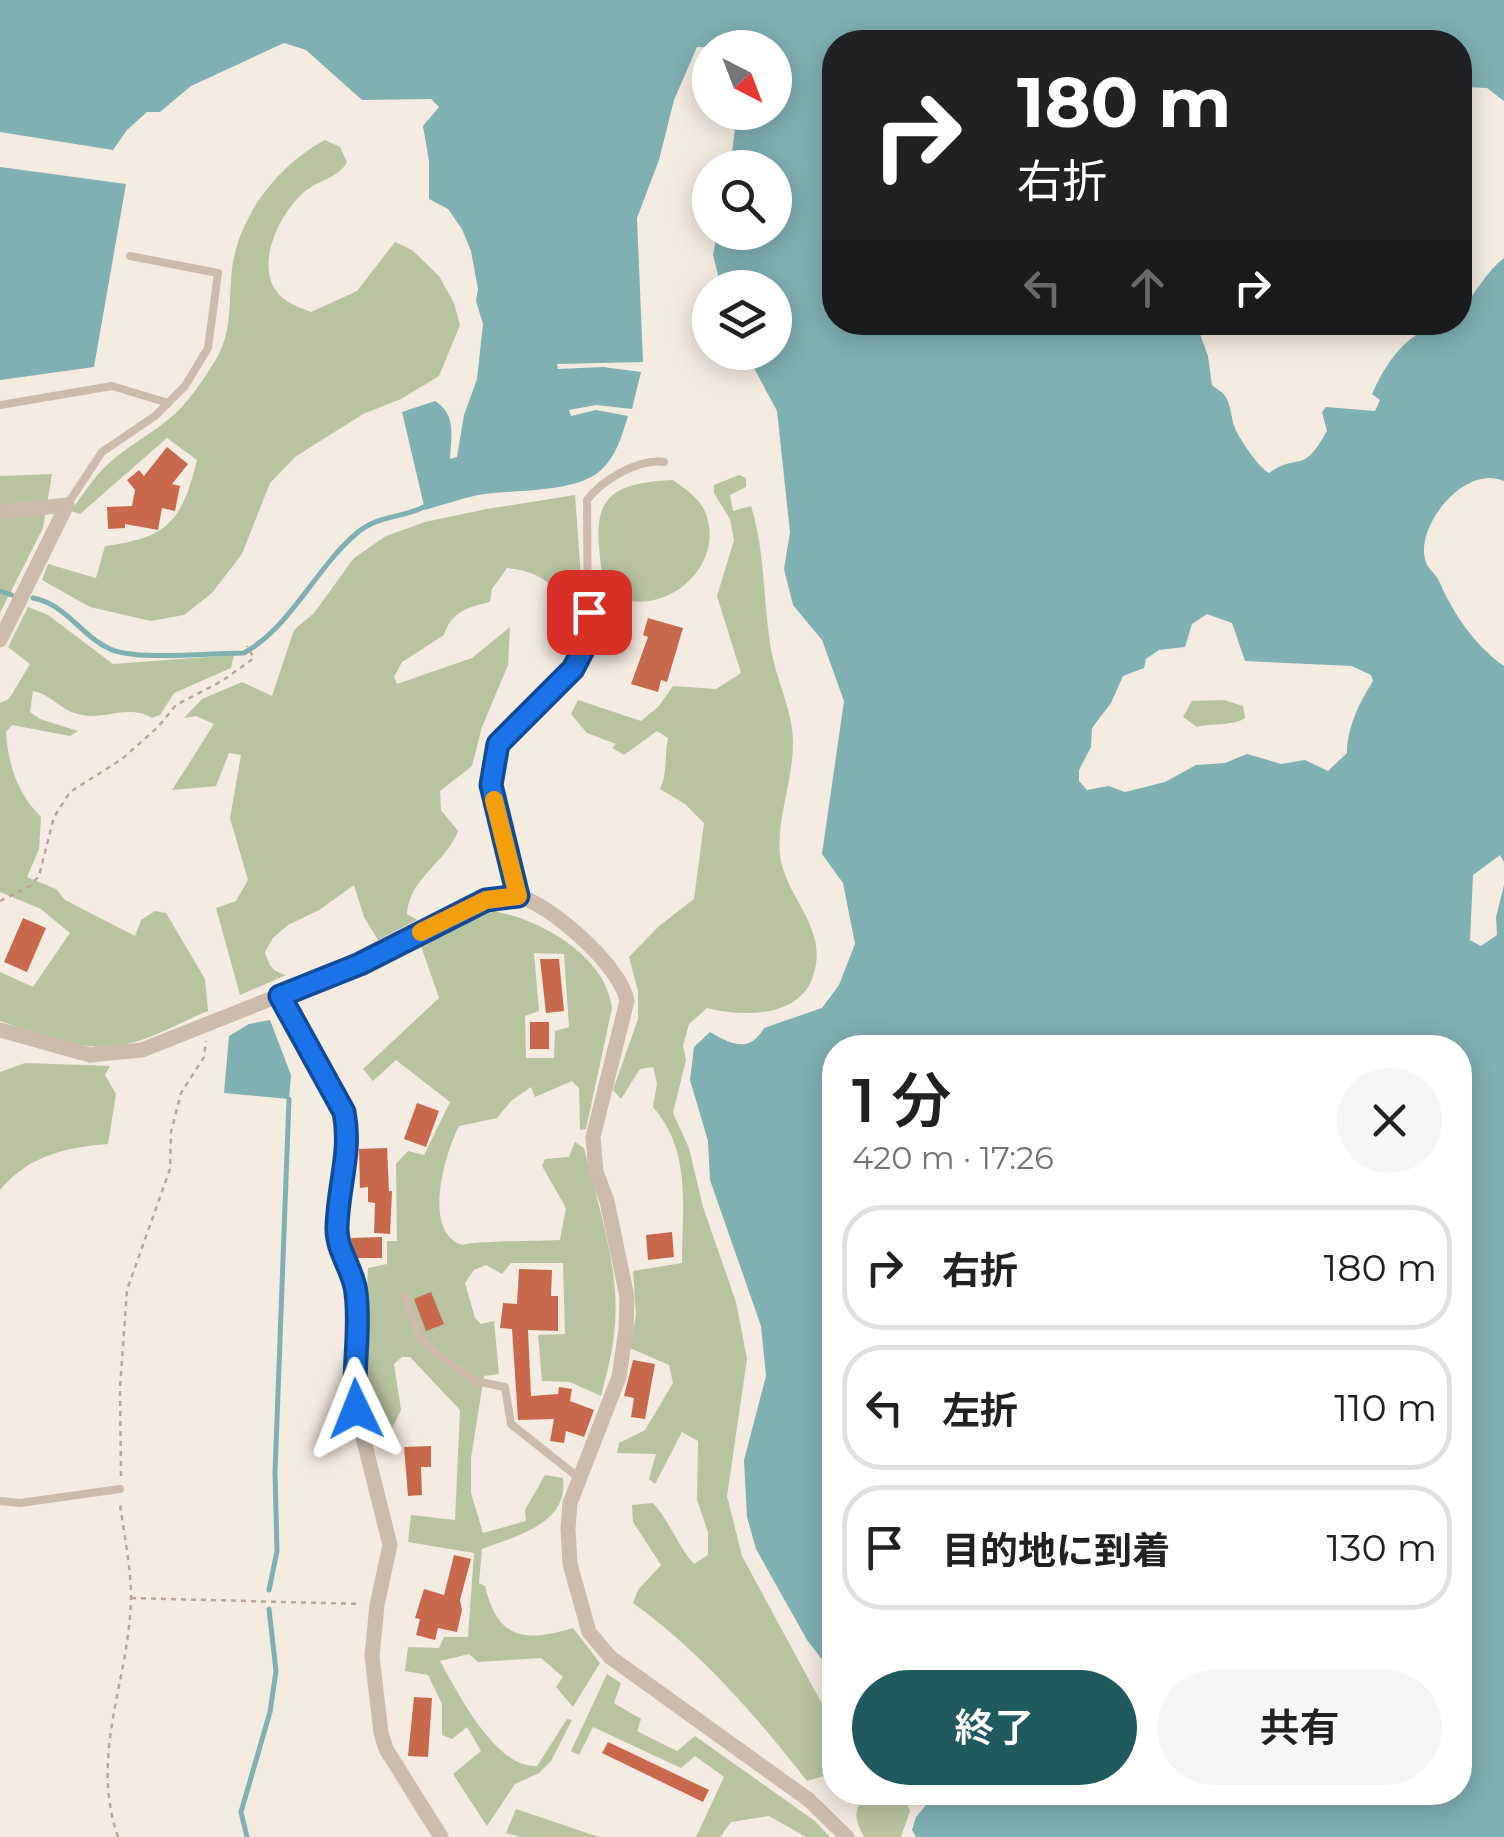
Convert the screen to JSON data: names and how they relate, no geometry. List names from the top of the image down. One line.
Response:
{"north":"bottom right","page":{"turn":["180 m","右折"],"heading":["1 分","420 m · 17:26"],"list":[{"name":"右折","value":"180 m"},{"name":"左折","value":"110 m"},{"name":"目的地に到着","value":"130 m"}],"buttons":["終了","共有"]}}
